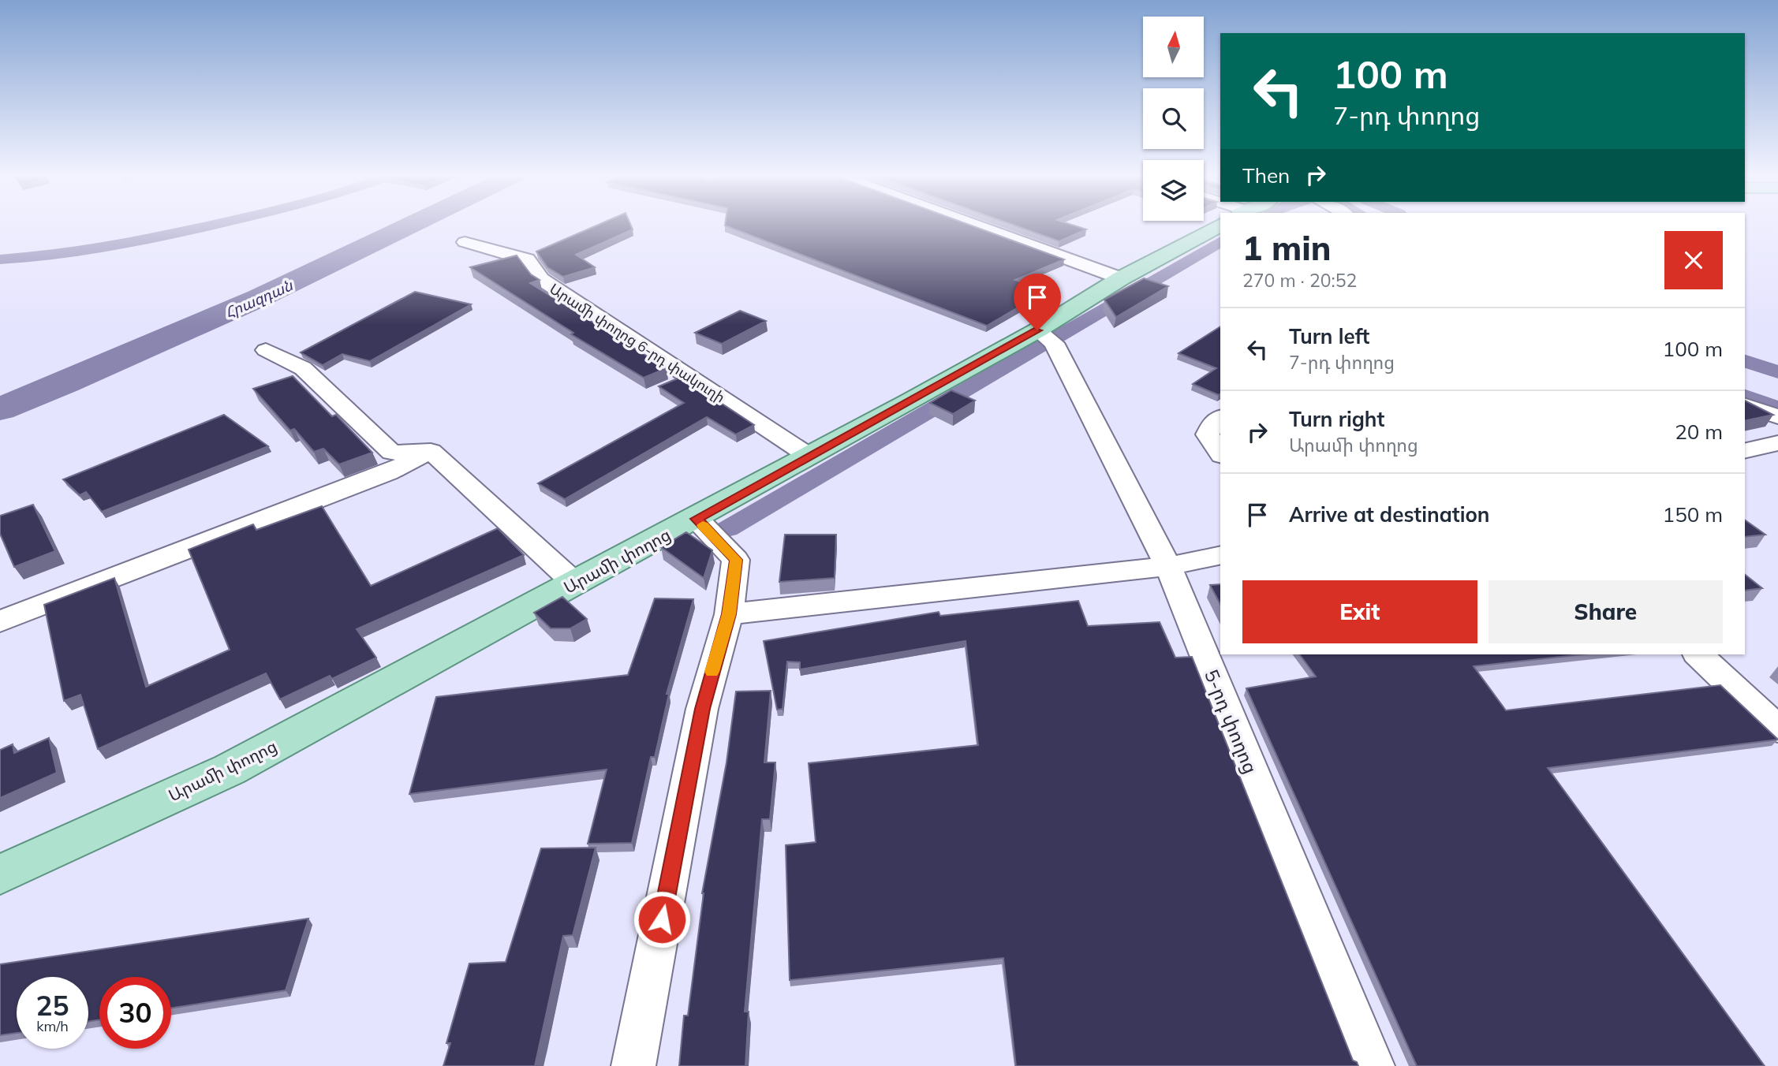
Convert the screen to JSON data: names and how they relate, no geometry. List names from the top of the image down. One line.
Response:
{"streets":{"main road":["Արամի փողոց"],"street":["Արամի փողոց 6-րդ փակուղի","5-րդ փողոց"]},"crossings":[["Արամի փողոց 6-րդ փակուղի","Արամի փողոց"],["Արամի փողոց","5-րդ փողոց"]],"water":["Հրազդան"],"north":"top","page":{"turn":["100 m","7-րդ փողոց"],"then":"Then","heading":["1 min","270 m · 20:52"],"list":[{"name":"Turn left","note":"7-րդ փողոց","value":"100 m"},{"name":"Turn right","note":"Արամի փողոց","value":"20 m"},{"name":"Arrive at destination","value":"150 m"}],"buttons":["Exit","Share"],"speed":"25 km/h","limit":"30"}}
